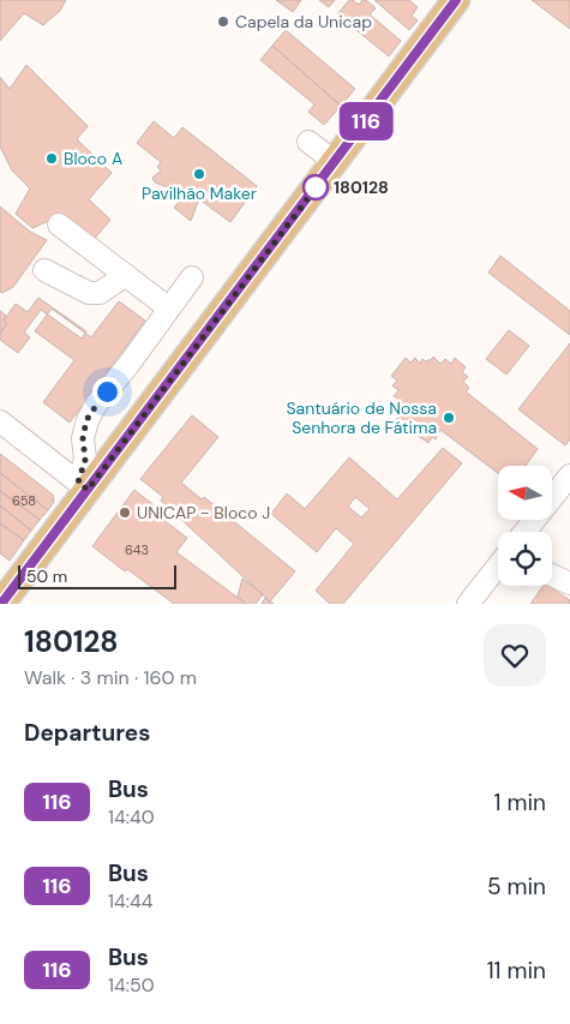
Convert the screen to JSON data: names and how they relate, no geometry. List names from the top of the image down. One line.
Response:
{"places":["Capela da Unicap","Bloco A","Pavilhão Maker","180128","Santuário de Nossa Senhora de Fátima","UNICAP - Bloco J"],"lines":["bus line 116"],"house_numbers":["658","643"],"scale_bar":"50 m","north":"left","page":{"on_map":"116","scale":"50 m","heading":[["180128","Walk · 3 min · 160 m"],"Departures"],"list":[{"mark":"116","name":"Bus","note":"14:40","value":"1 min"},{"mark":"116","name":"Bus","note":"14:44","value":"5 min"},{"mark":"116","name":"Bus","note":"14:50","value":"11 min"}]}}
